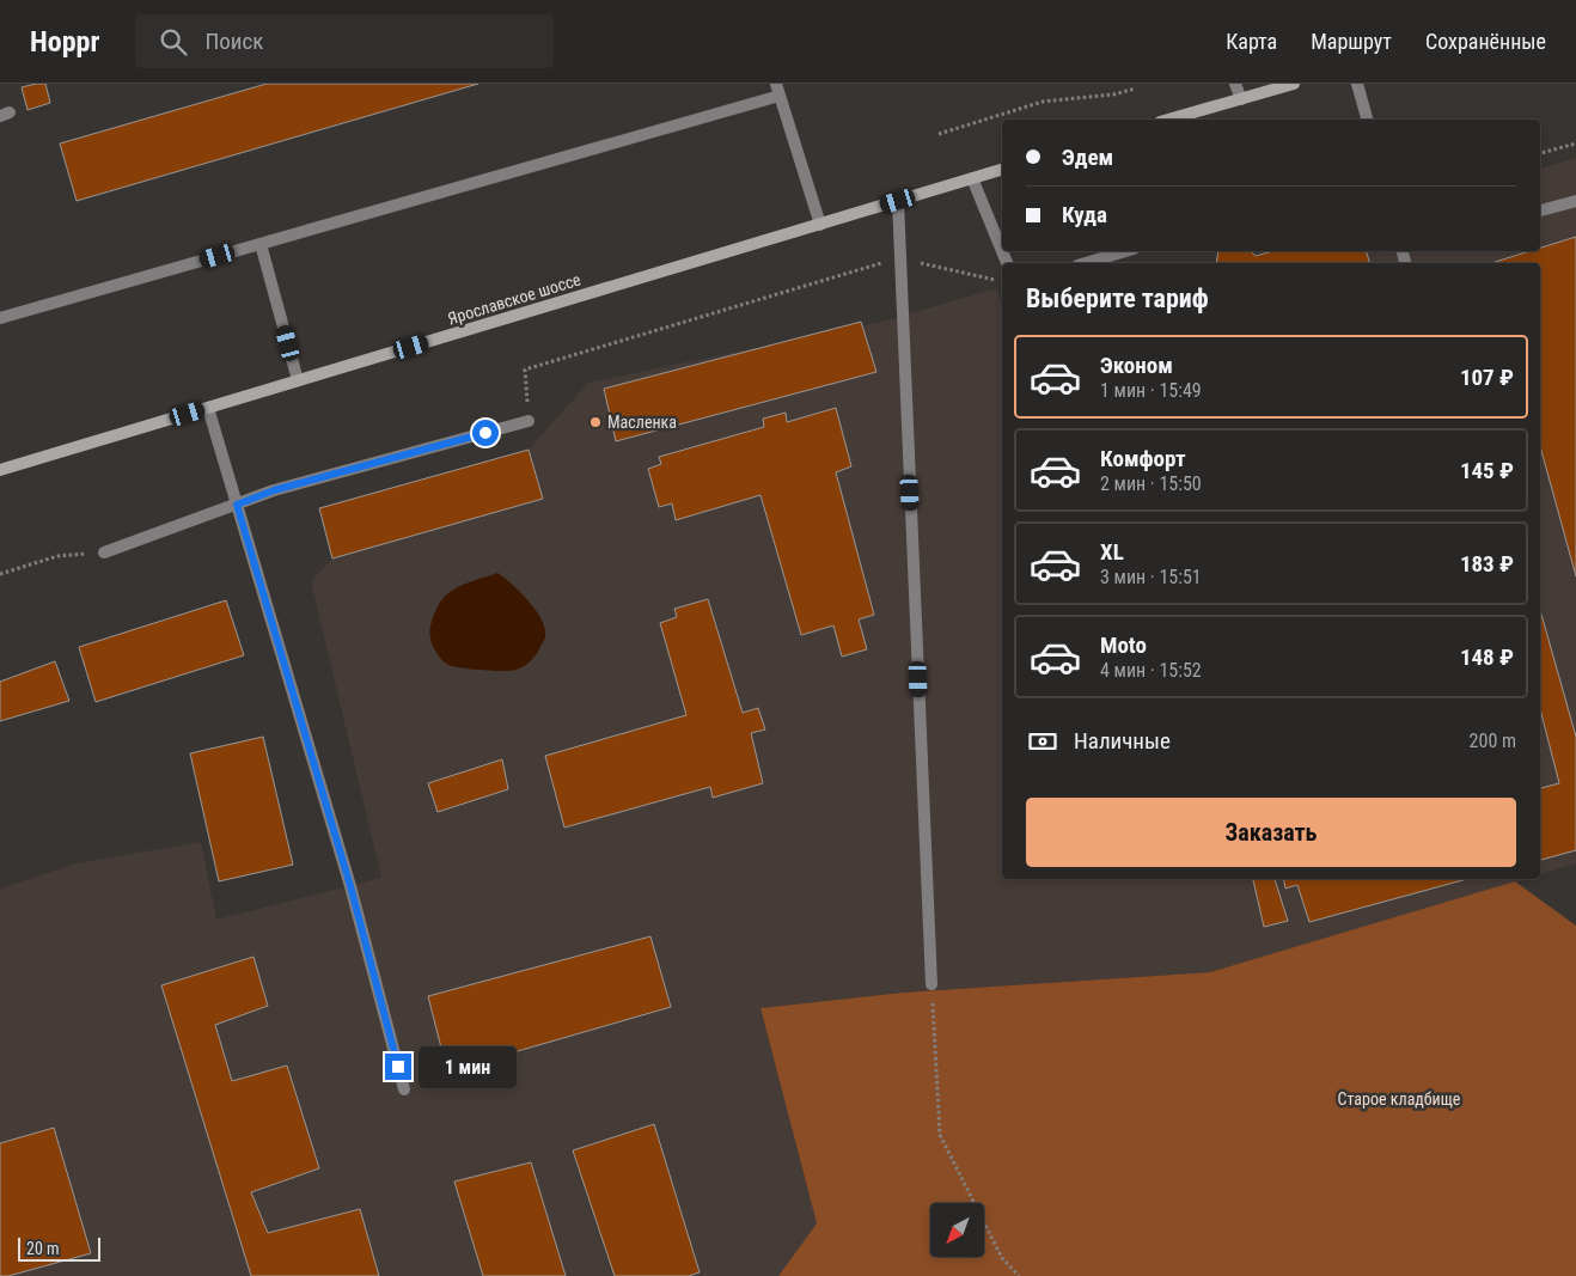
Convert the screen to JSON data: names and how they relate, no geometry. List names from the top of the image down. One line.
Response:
{"streets":{"main road":["Ярославское шоссе"]},"parks":["Старое кладбище"],"places":["Масленка"],"scale_bar":"20 m","north":"bottom left","page":{"header":"Hoppr","search":"Поиск","nav":["Карта","Маршрут","Сохранённые"],"banner":["Эдем","Куда"],"heading":"Выберите тариф","list":[{"name":"Эконом","note":"1 мин · 15:49","value":"107 ₽"},{"name":"Комфорт","note":"2 мин · 15:50","value":"145 ₽"},{"name":"XL","note":"3 мин · 15:51","value":"183 ₽"},{"name":"Moto","note":"4 мин · 15:52","value":"148 ₽"}],"pay":["Наличные","200 m"],"buttons":"Заказать","bubble":"1 мин","scale":"20 m"}}
